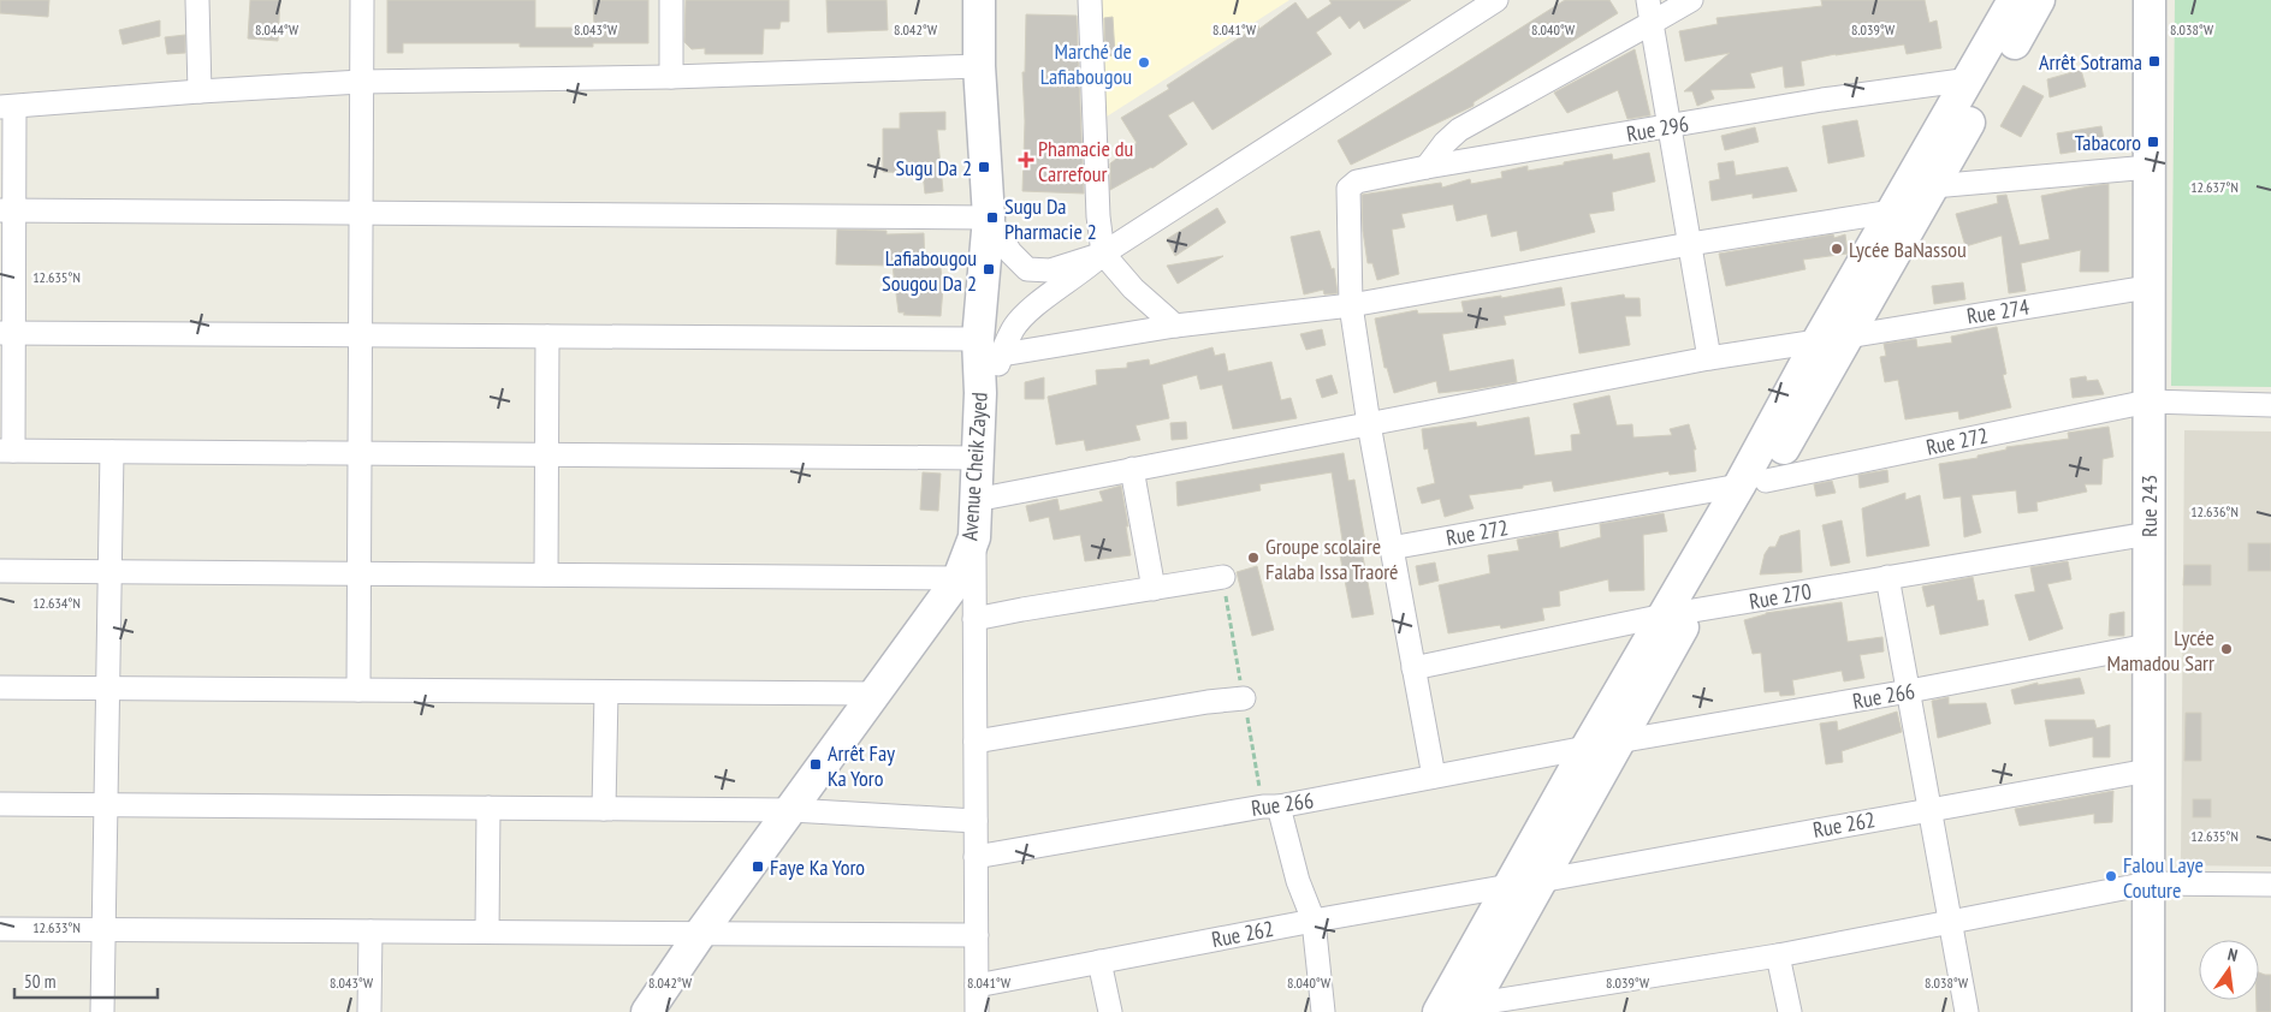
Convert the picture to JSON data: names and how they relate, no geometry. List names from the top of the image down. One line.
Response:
{"streets":{"street":["Rue 296","Rue 274","Rue 272","Avenue Cheik Zayed","Rue 243","Rue 270","Rue 266","Rue 262"]},"crossings":[["Rue 274","Avenue Cheik Zayed"],["Rue 274","Rue 243"],["Rue 272","Rue 243"],["Rue 243","Rue 270"],["Rue 243","Rue 266"],["Rue 243","Rue 262"]],"places":{"transit":["Arrêt Sotrama","Tabacoro","Sugu Da 2","Sugu Da Pharmacie 2","Lafiabougou Sougou Da 2","Arrêt Fay Ka Yoro","Faye Ka Yoro"],"other":["Marché de Lafiabougou","Lycée BaNassou","Groupe scolaire Falaba Issa Traoré","Lycée Mamadou Sarr","Falou Laye Couture"],"health":["Phamacie du Carrefour"]},"scale_bar":"50 m","north":"top","coordinates":["8.044°W","8.043°W","8.042°W","8.041°W","8.040°W","8.039°W","8.038°W","12.637°N","12.635°N","12.636°N","12.634°N","12.633°N"]}
